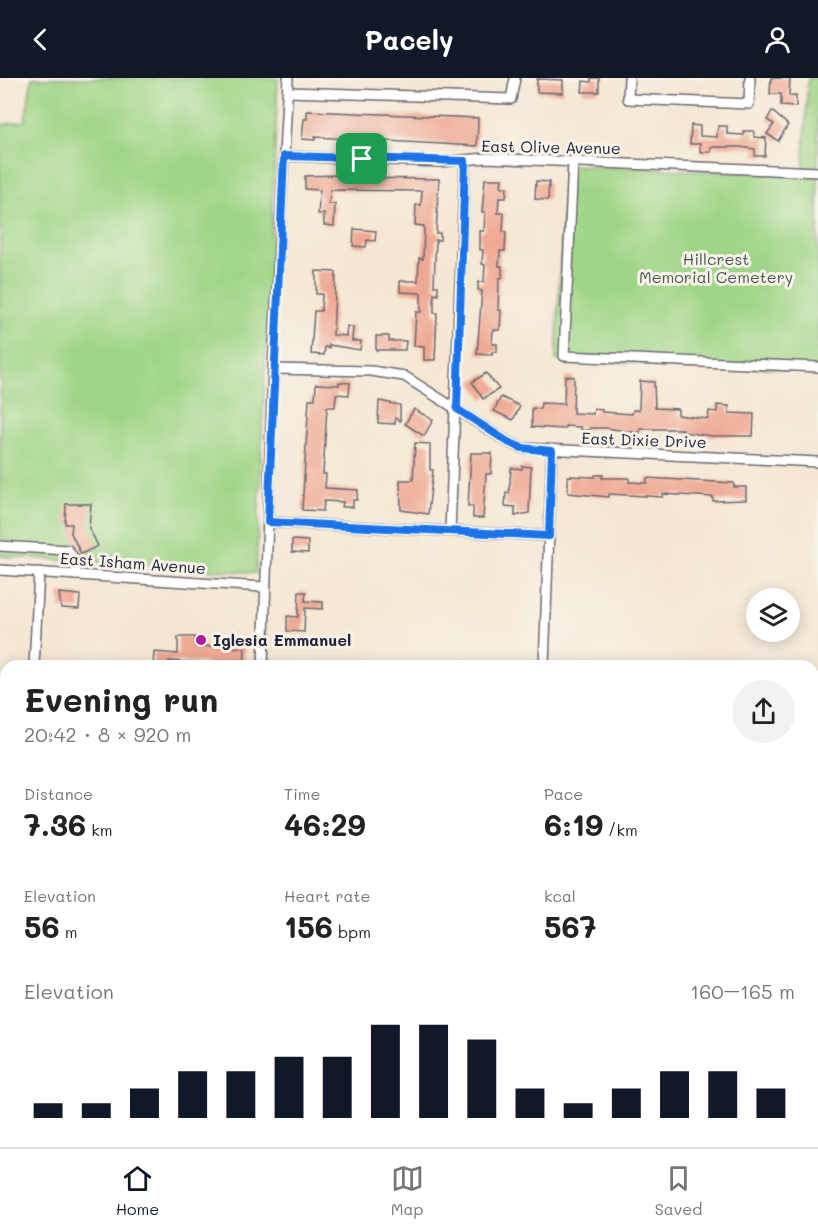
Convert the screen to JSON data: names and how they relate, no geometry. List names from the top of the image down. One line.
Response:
{"streets":{"street":["East Olive Avenue","East Dixie Drive","East Isham Avenue"]},"parks":["Hillcrest Memorial Cemetery"],"places":["Iglesia Emmanuel"],"page":{"header":"Pacely","heading":["Evening run","20:42 · 8 × 920 m"],"stats":[["Distance","7.36 km"],["Time","46:29"],["Pace","6:19 /km"],["Elevation","56 m"],["Heart rate","156 bpm"],["kcal","567"]],"chart":["Elevation","160–165 m"],"tabs":["Home","Map","Saved"]}}
